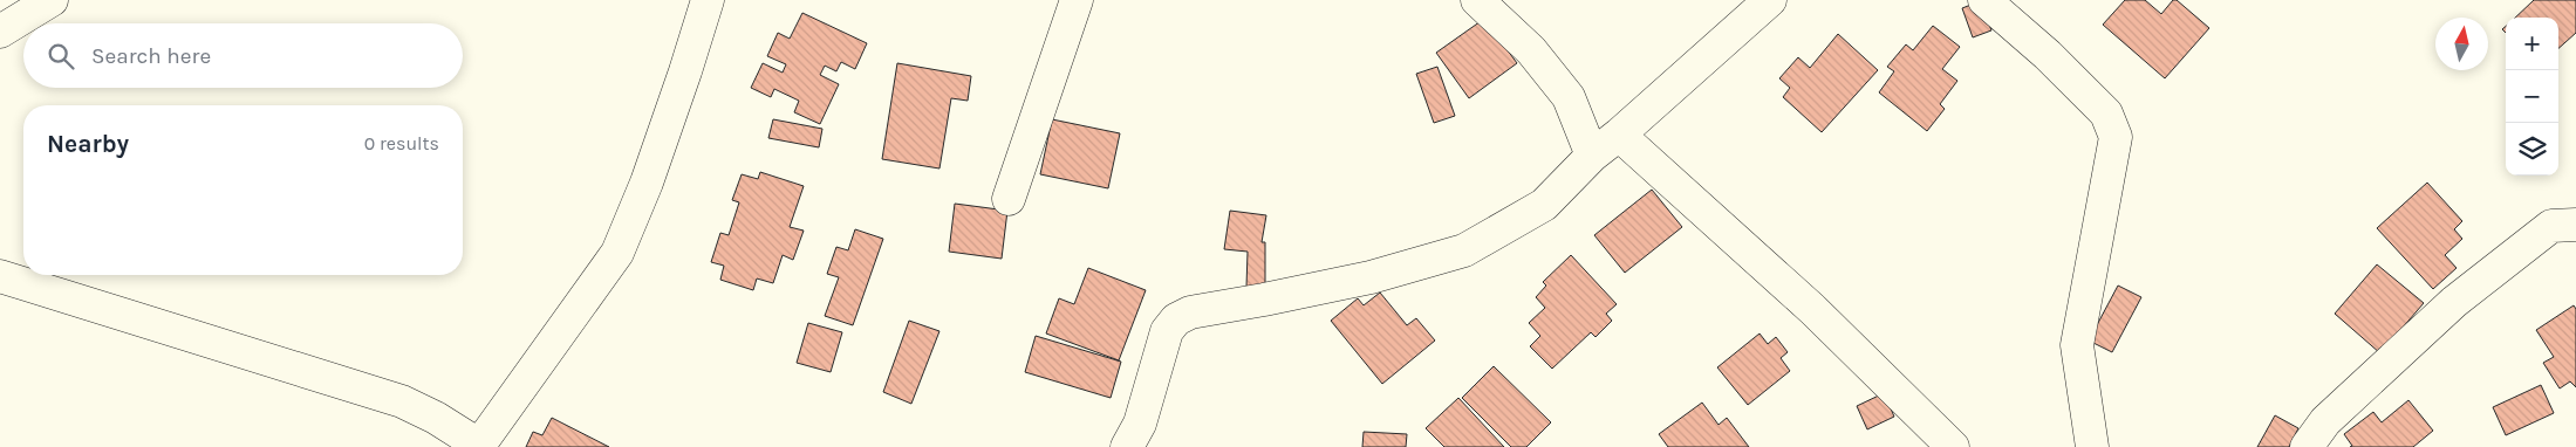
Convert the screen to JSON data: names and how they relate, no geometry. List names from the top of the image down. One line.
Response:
{"north":"top","page":{"map_buttons":["+","−"],"search":"Search here","heading":["Nearby","0 results"]}}
